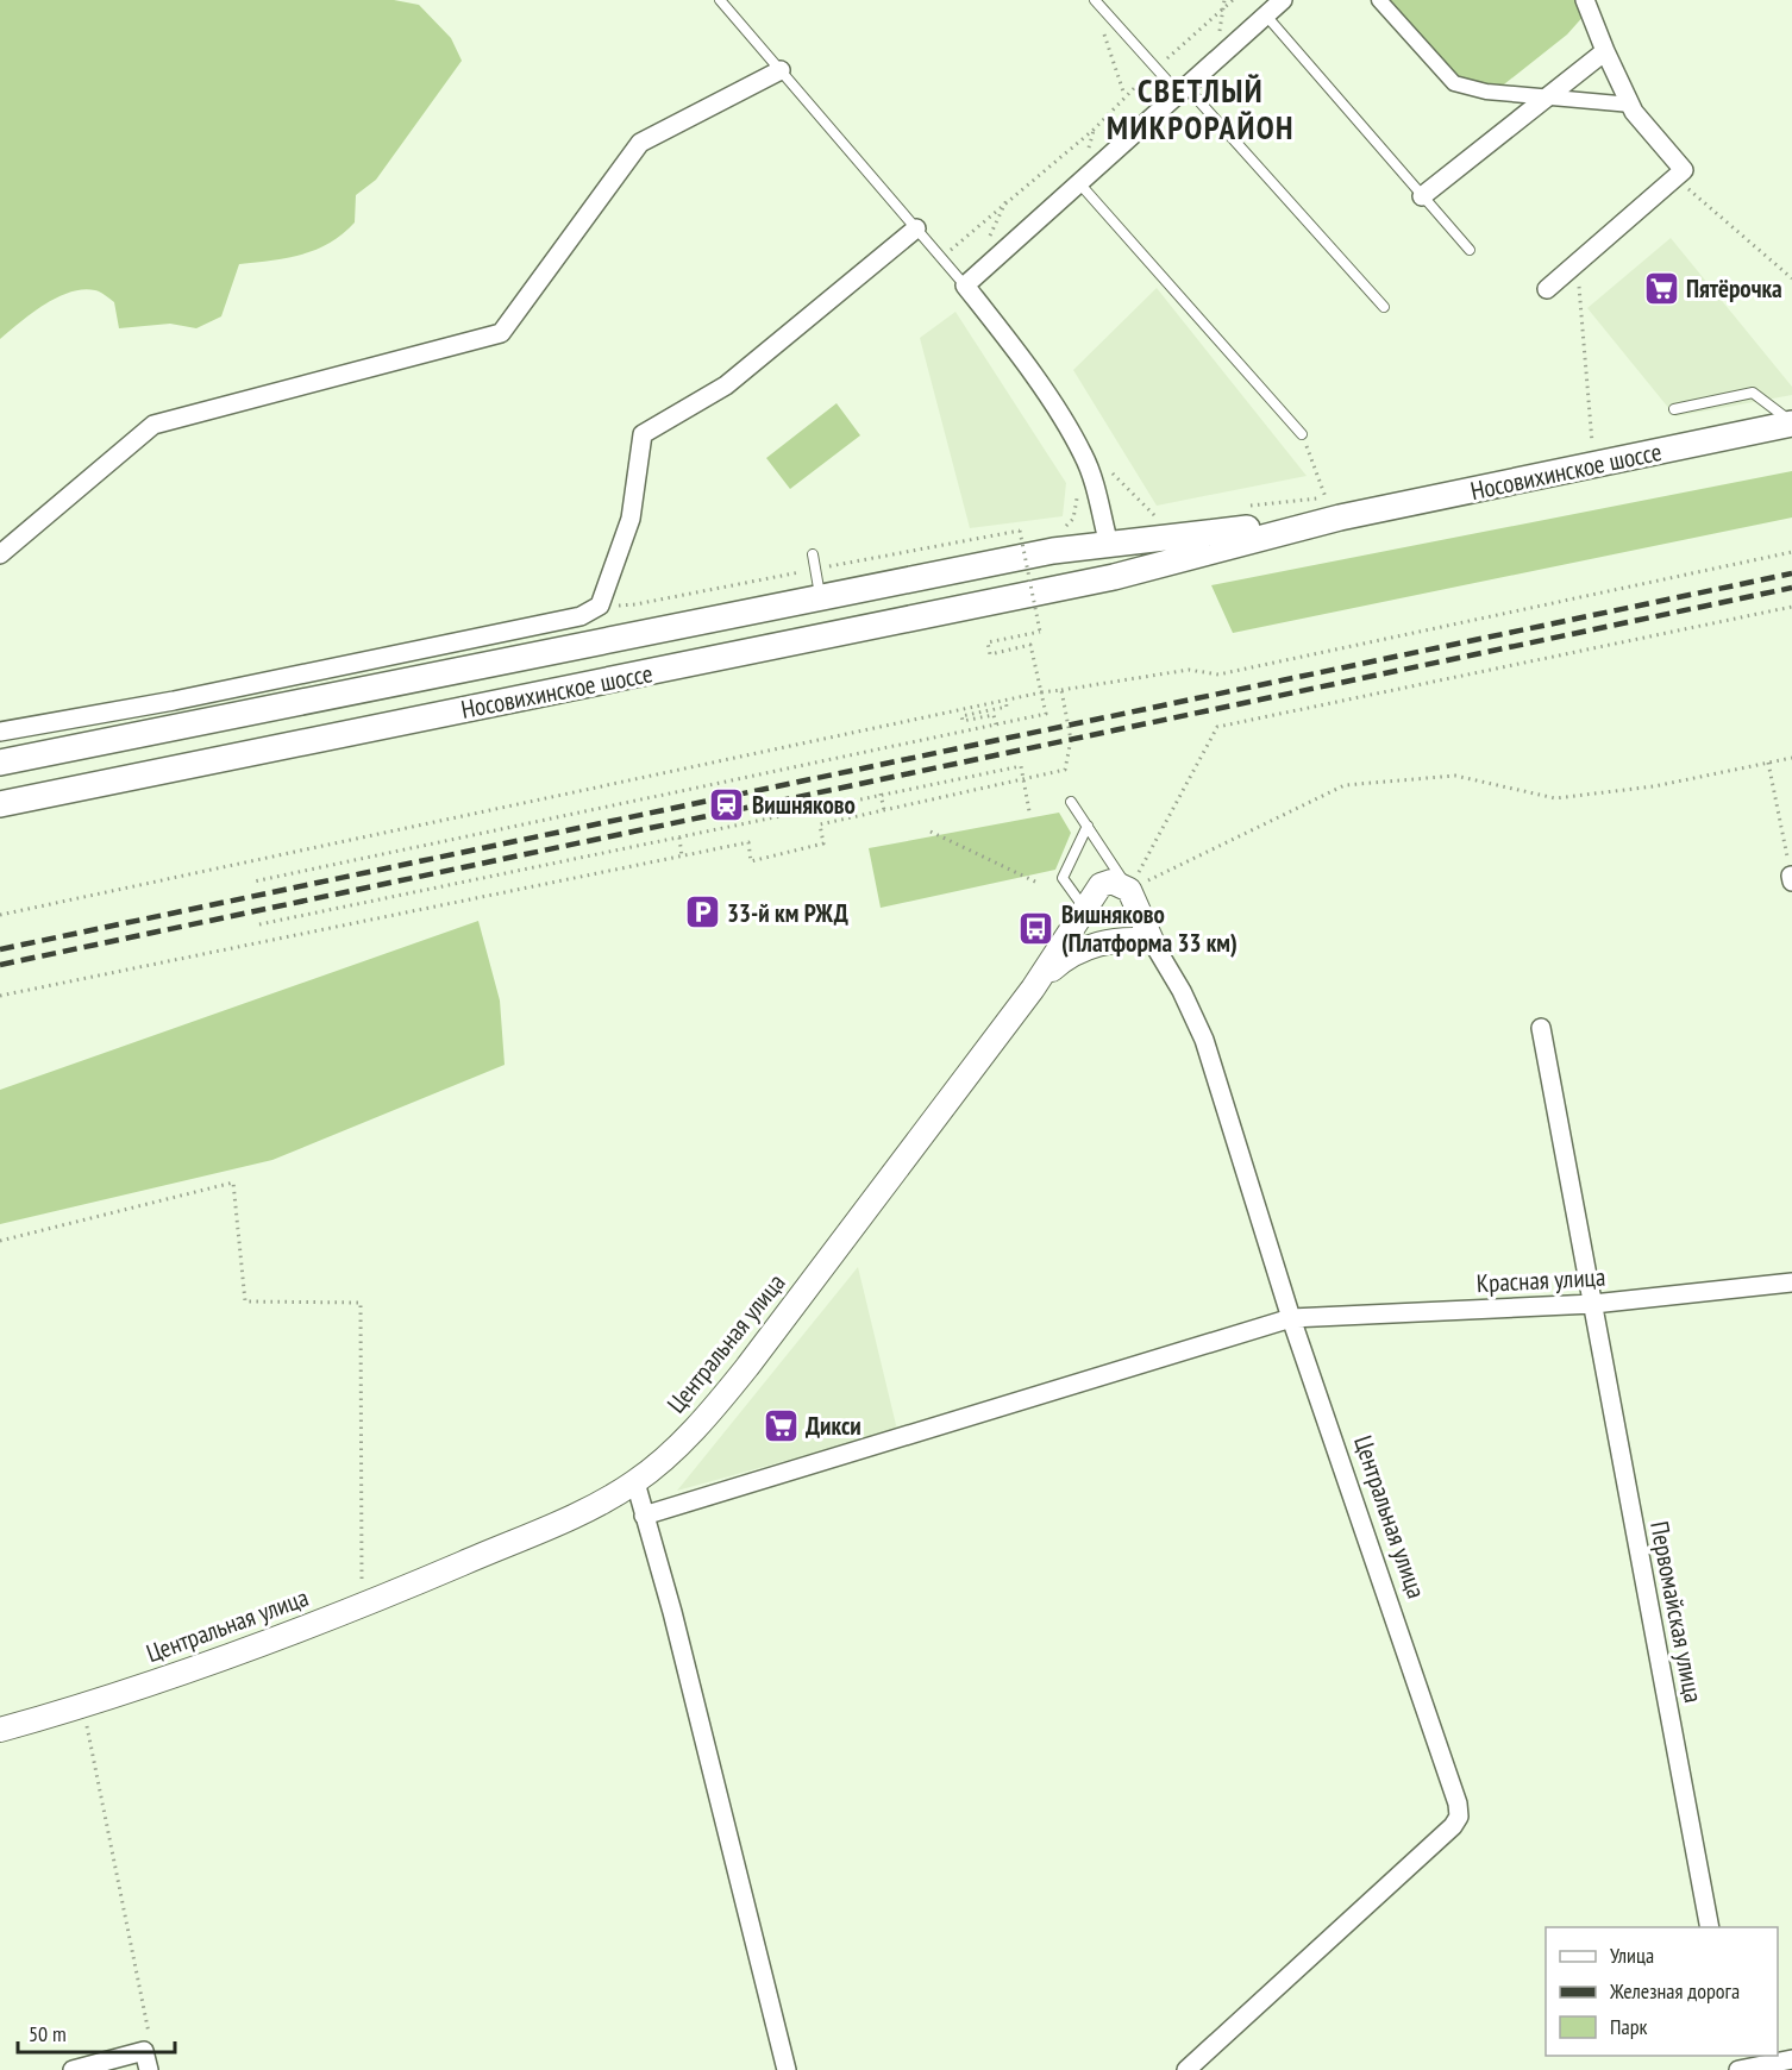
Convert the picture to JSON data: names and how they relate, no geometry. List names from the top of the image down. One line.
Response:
{"streets":{"main road":["Носовихинское шоссе"],"street":["Красная улица","Центральная улица","Первомайская улица"]},"crossings":[["Красная улица","Центральная улица"],["Красная улица","Первомайская улица"]],"districts":["СВЕТЛЫЙ МИКРОРАЙОН"],"places":{"supermarket":["Пятёрочка","Дикси"],"station":["Вишняково"],"parking":["33-й км РЖД"],"bus stop":["Вишняково (Платформа 33 км)"]},"legend":["Улица","Железная дорога","Парк"],"scale_bar":"50 m"}
